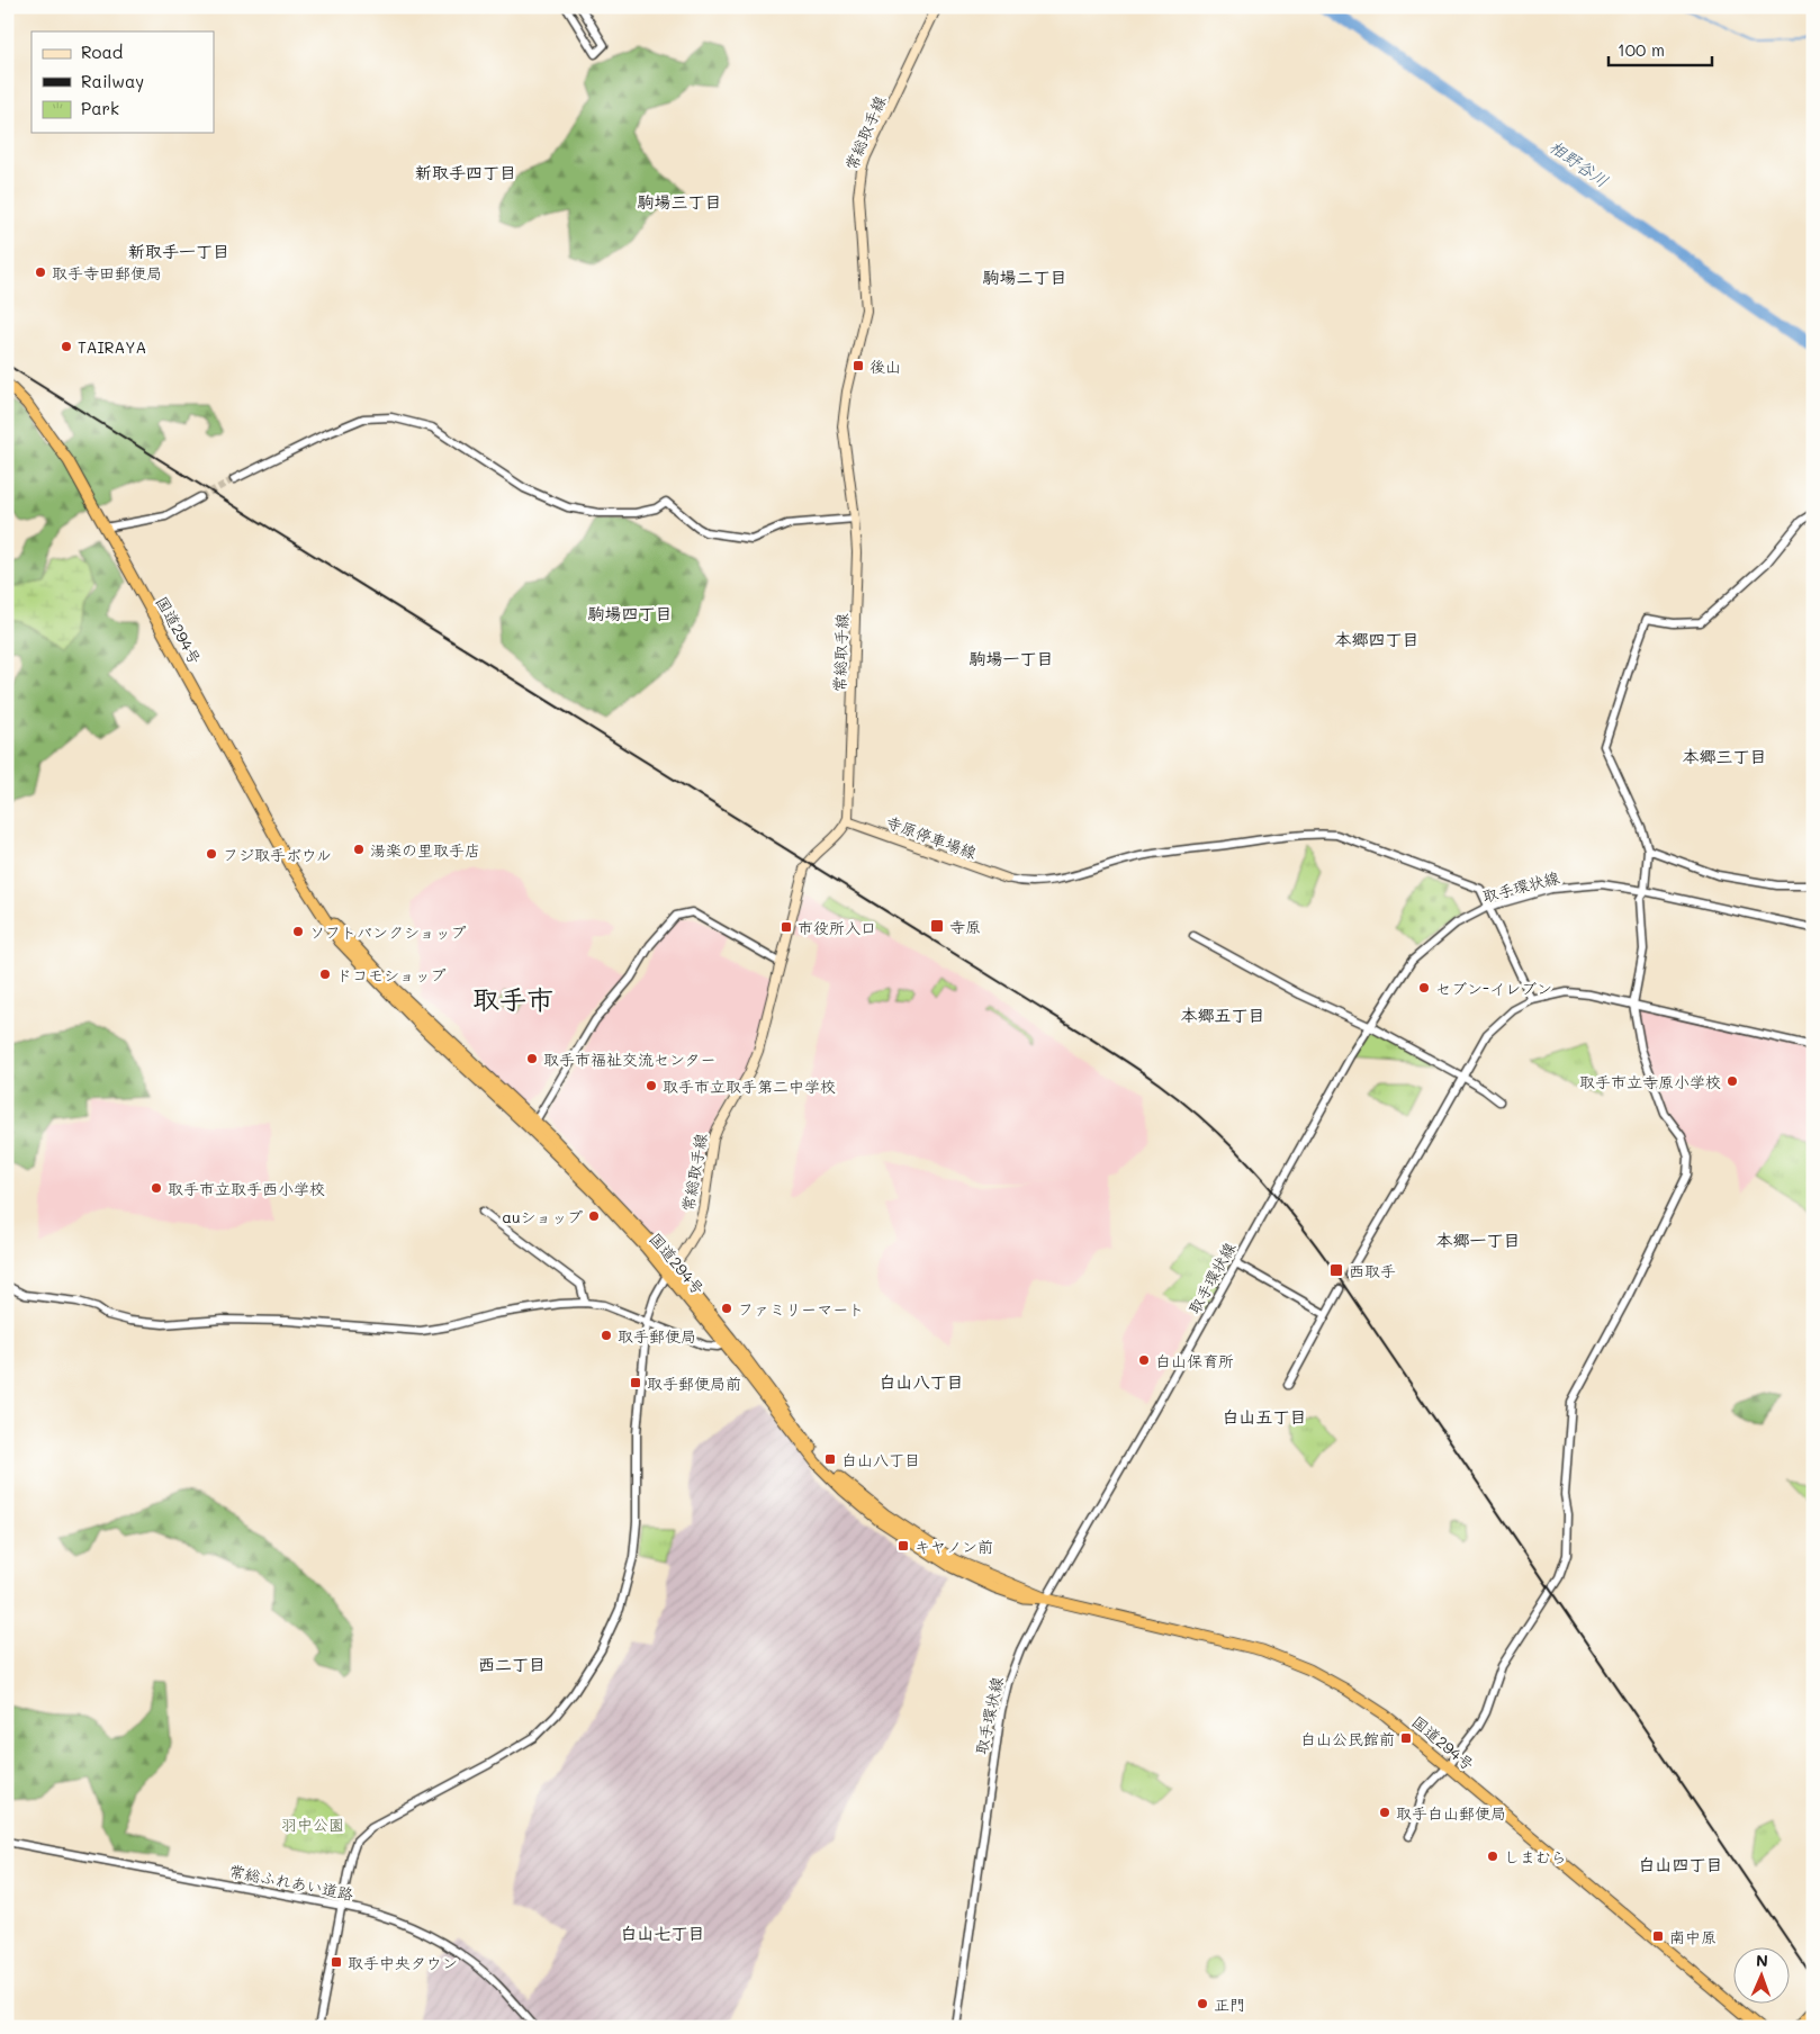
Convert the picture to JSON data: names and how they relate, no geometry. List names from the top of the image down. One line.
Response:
{"streets":{"highway":["国道294号"],"main road":["常総取手線","寺原停車場線"],"street":["取手環状線","常総ふれあい道路"]},"crossings":[["常総取手線","国道294号"],["常総取手線","寺原停車場線"],["国道294号","取手環状線"]],"districts":["新取手四丁目","駒場三丁目","新取手一丁目","駒場二丁目","駒場四丁目","本郷四丁目","駒場一丁目","本郷三丁目","取手市","本郷五丁目","本郷一丁目","白山八丁目","白山五丁目","西二丁目","白山四丁目","白山七丁目"],"water":["相野谷川"],"parks":["羽中公園"],"places":{"other":["取手寺田郵便局","TAIRAYA","湯楽の里取手店","フジ取手ボウル","ソフトバンクショップ","ドコモショップ","セブン-イレブン","取手市福祉交流センター","取手市立寺原小学校","取手市立取手第二中学校","取手市立取手西小学校","auショップ","ファミリーマート","取手郵便局","白山保育所","取手白山郵便局","しまむら","正門"],"transit":["後山","寺原","市役所入口","西取手","取手郵便局前","白山八丁目","キヤノン前","白山公民館前","南中原","取手中央タウン"]},"legend":["Road","Railway","Park"],"scale_bar":"100 m","north":"top"}
